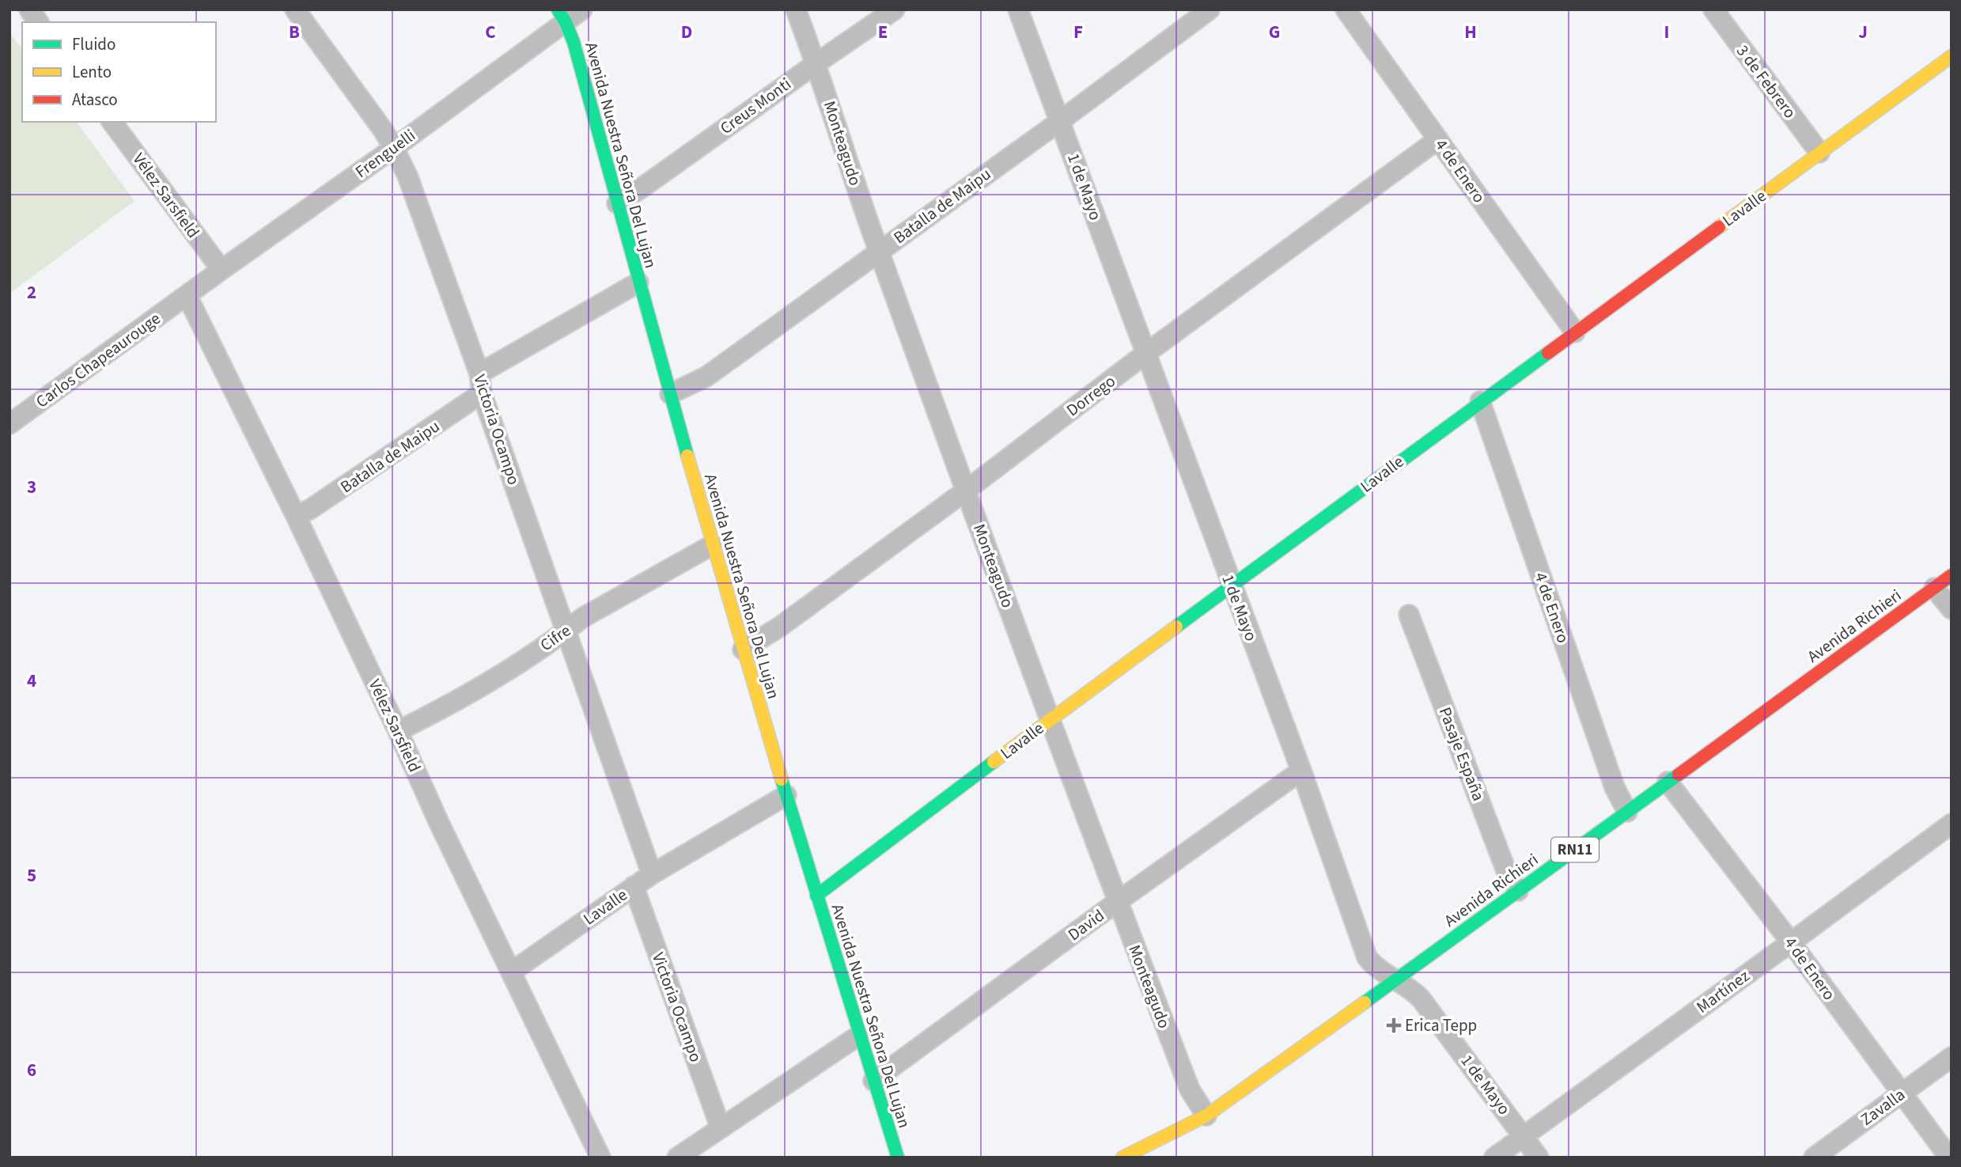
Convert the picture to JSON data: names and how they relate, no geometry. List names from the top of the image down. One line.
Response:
{"streets":{"street":["3 de Febrero","Creus Monti","Monteagudo","Frenguelli","Avenida Nuestra Señora Del Lujan","4 de Enero","1 de Mayo","Vélez Sarsfield","Batalla de Maipu","Lavalle","Carlos Chapeaurouge","Dorrego","Victoria Ocampo","Avenida Richieri","Cifre","Pasaje España","RN11","David","Martínez","Zavalla"]},"crossings":[["3 de Febrero","Lavalle"],["Creus Monti","Monteagudo"],["Creus Monti","Avenida Nuestra Señora Del Lujan"],["Monteagudo","Batalla de Maipu"],["Monteagudo","Lavalle"],["Monteagudo","Dorrego"],["Monteagudo","Avenida Richieri"],["Monteagudo","RN11"],["Monteagudo","David"],["Frenguelli","Avenida Nuestra Señora Del Lujan"],["Frenguelli","Vélez Sarsfield"],["Frenguelli","Carlos Chapeaurouge"],["Frenguelli","Victoria Ocampo"],["Avenida Nuestra Señora Del Lujan","Batalla de Maipu"],["Avenida Nuestra Señora Del Lujan","Lavalle"],["Avenida Nuestra Señora Del Lujan","Dorrego"],["Avenida Nuestra Señora Del Lujan","Cifre"],["Avenida Nuestra Señora Del Lujan","David"],["4 de Enero","Lavalle"],["4 de Enero","Dorrego"],["4 de Enero","Avenida Richieri"],["4 de Enero","Martínez"],["4 de Enero","Zavalla"],["1 de Mayo","Batalla de Maipu"],["1 de Mayo","Lavalle"],["1 de Mayo","Dorrego"],["1 de Mayo","Avenida Richieri"],["1 de Mayo","David"],["1 de Mayo","Martínez"],["Vélez Sarsfield","Batalla de Maipu"],["Vélez Sarsfield","Lavalle"],["Vélez Sarsfield","Carlos Chapeaurouge"],["Vélez Sarsfield","Cifre"],["Batalla de Maipu","Victoria Ocampo"],["Lavalle","Victoria Ocampo"],["Victoria Ocampo","Cifre"],["Avenida Richieri","Pasaje España"],["Avenida Richieri","RN11"]],"places":{"health":["Erica Tepp"]},"legend":["Fluido","Lento","Atasco"],"grid":{"columns":["B","C","D","E","F","G","H","I","J"],"rows":["2","3","4","5","6"]}}
